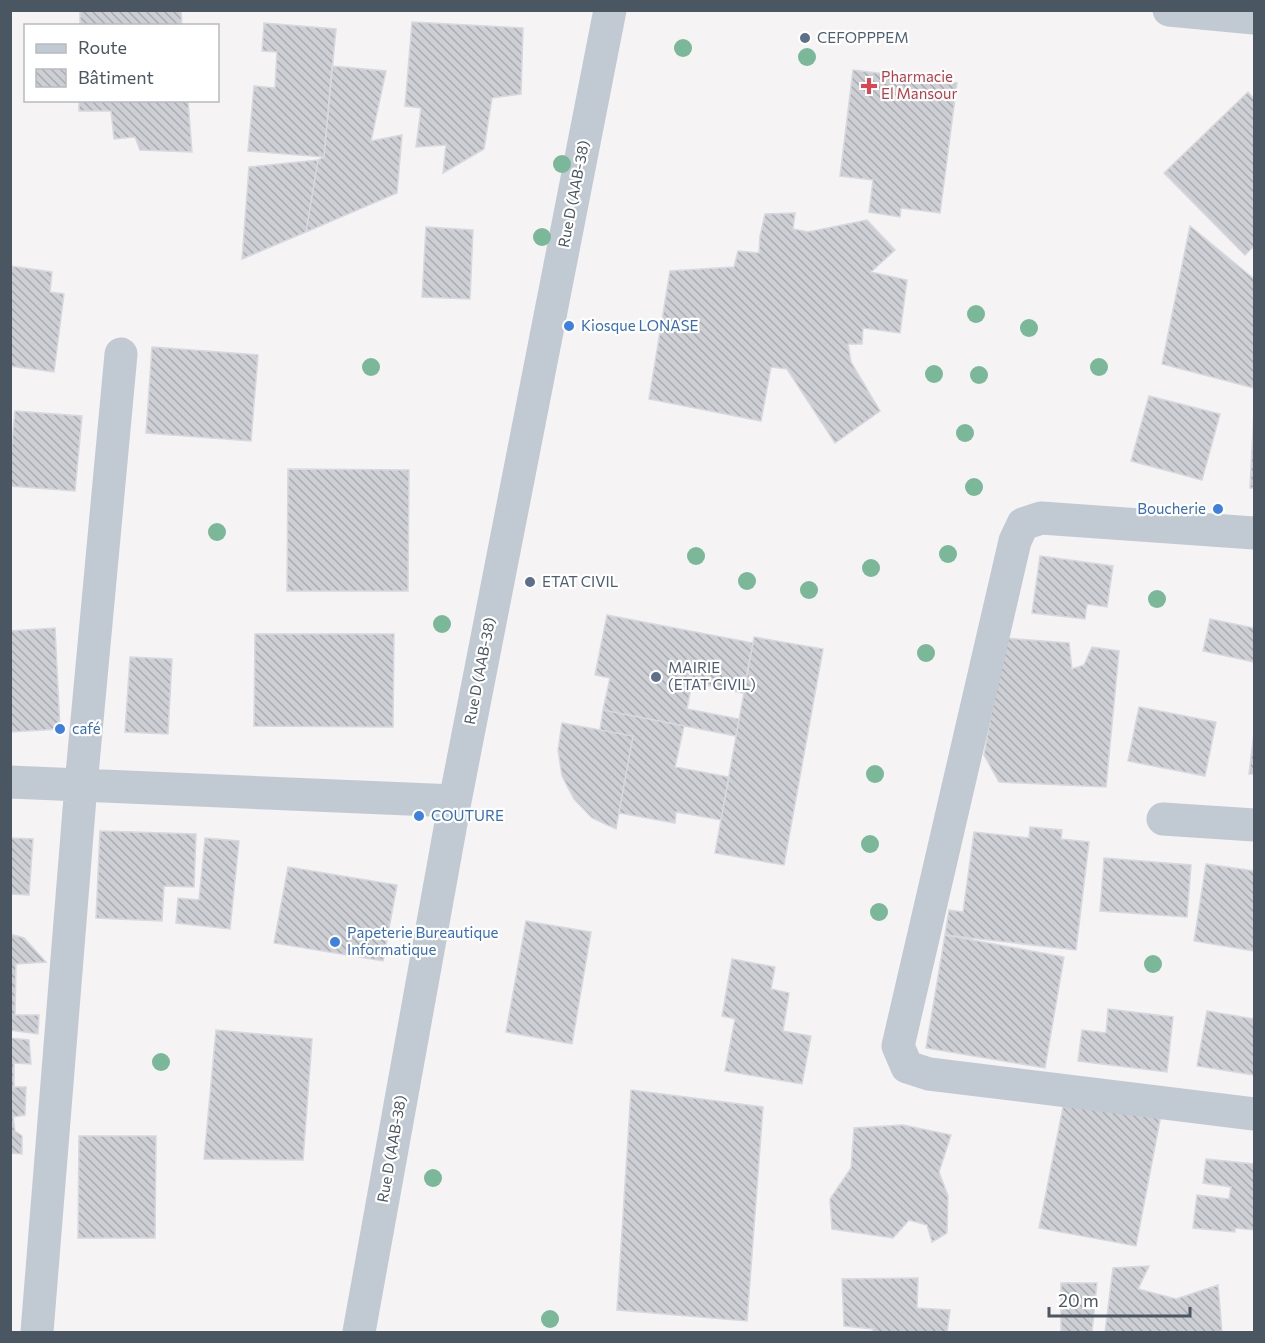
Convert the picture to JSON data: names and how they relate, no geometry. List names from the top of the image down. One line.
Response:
{"streets":{"street":["Rue D (AAB-38)"]},"places":{"other":["CEFOPPPEM","Kiosque LONASE","Boucherie","ETAT CIVIL","MAIRIE (ETAT CIVIL)","café","COUTURE","Papeterie Bureautique Informatique"],"health":["Pharmacie El Mansour"]},"legend":["Route","Bâtiment"],"scale_bar":"20 m"}
